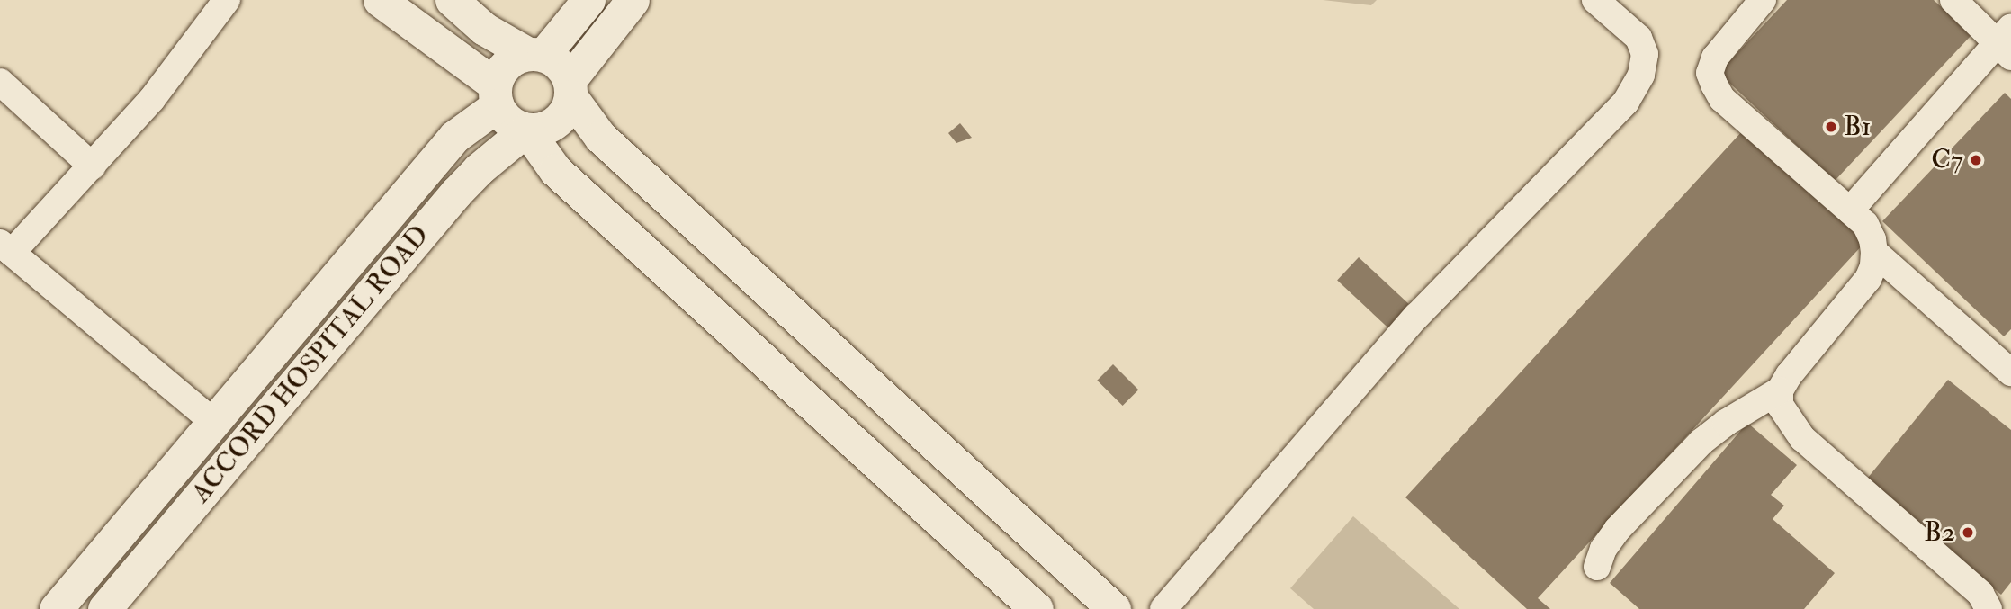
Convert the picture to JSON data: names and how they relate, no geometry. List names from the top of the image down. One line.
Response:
{"streets":{"street":["ACCORD HOSPITAL ROAD"]},"places":["B1","C7","B2"]}
